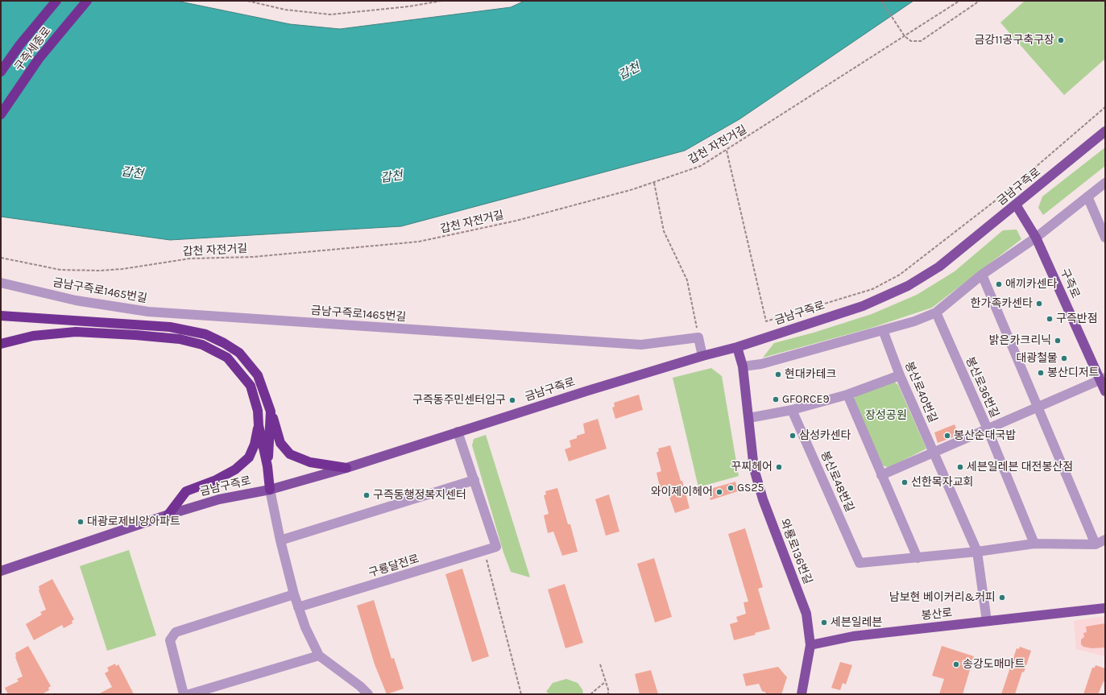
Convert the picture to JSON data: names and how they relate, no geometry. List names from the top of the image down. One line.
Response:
{"streets":{"highway":["구즉세종로"],"main road":["금남구즉로","구즉로","와룡로136번길","봉산로"],"street":["금남구즉로1465번길","봉산로36번길","봉산로40번길","봉산로48번길","구룡달전로"],"path":["갑천 자전거길"]},"crossings":[["금남구즉로","구즉로"],["금남구즉로","와룡로136번길"],["봉산로40번길","봉산로"],["와룡로136번길","봉산로"]],"water":["갑천"],"parks":["장성공원"],"places":["금강11공구축구장","애끼카센타","한가족카센타","구즉반점","밝은카크리닉","대광철물","봉산디저트","현대카테크","GFORCE9","구즉동주민센터입구","삼성카센타","봉산순대국밥","꾸찌헤어","세븐일레븐 대전봉산점","선한목자교회","GS25","와이제이헤어","구즉동행정복지센터","대광로제비앙아파트","남보현 베이커리&커피","세븐일레븐","송강도매마트"]}
